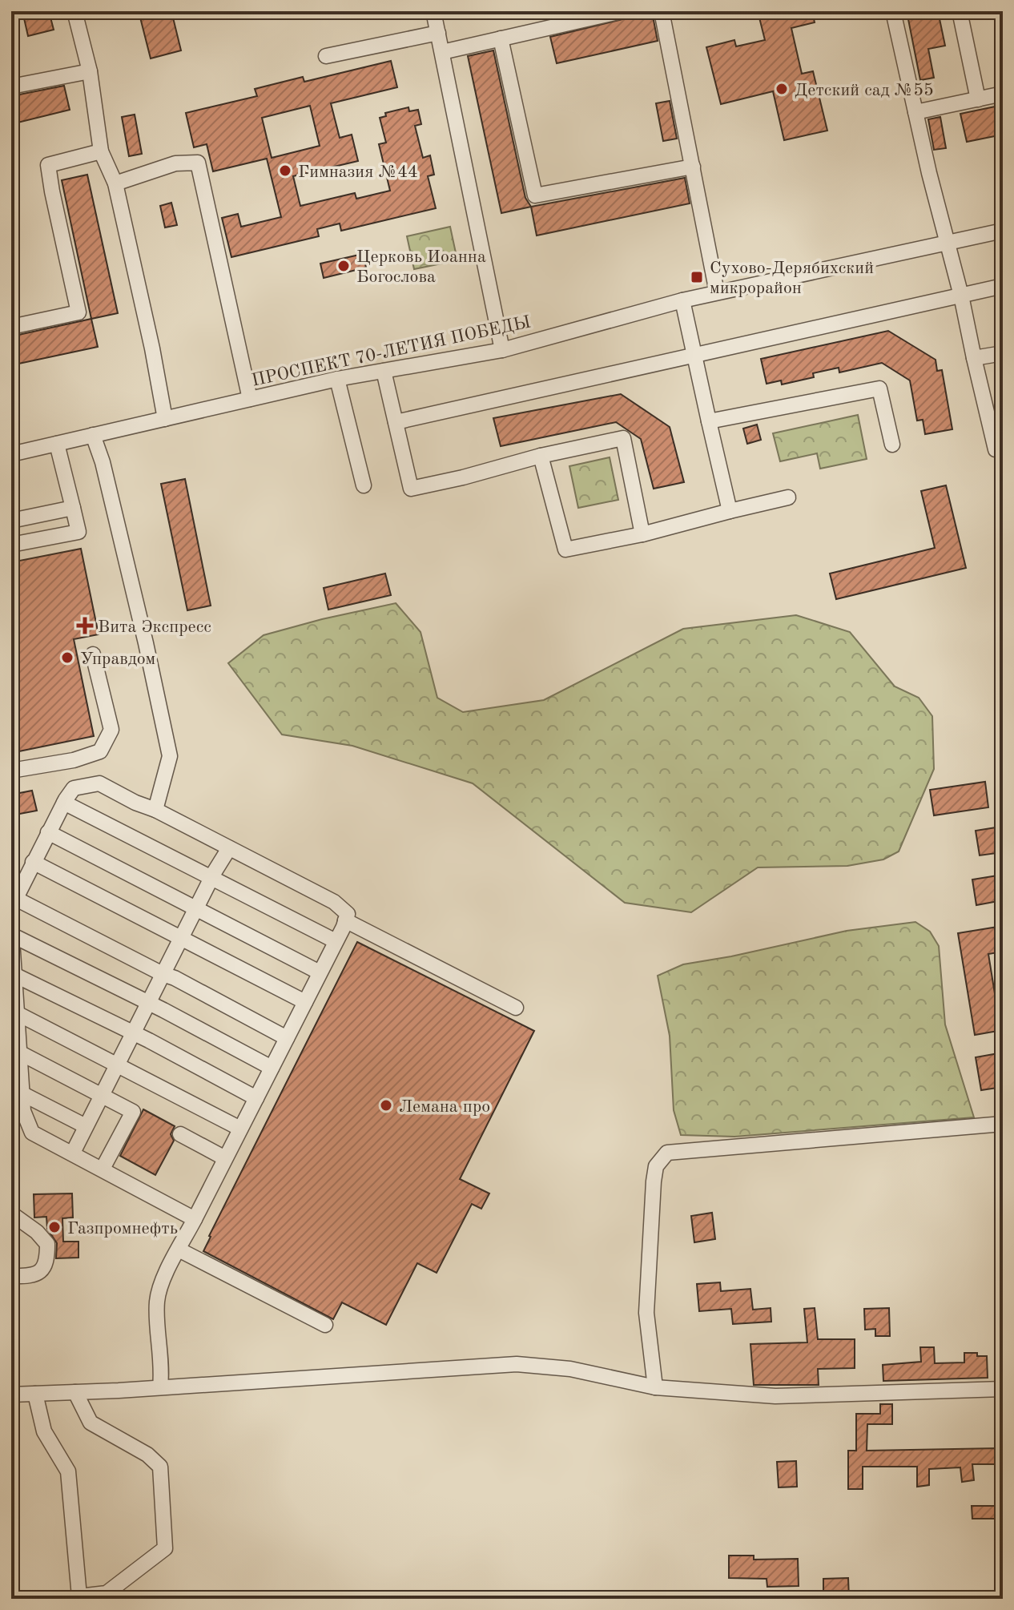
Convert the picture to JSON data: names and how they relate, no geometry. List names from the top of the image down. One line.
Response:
{"streets":{"street":["ПРОСПЕКТ 70-ЛЕТИЯ ПОБЕДЫ"]},"places":{"other":["Детский сад №55","Гимназия №44","Церковь Иоанна Богослова","Управдом","Лемана про","Газпромнефть"],"transit":["Сухово-Дерябихский микрорайон"],"health":["Вита Экспресс"]}}
